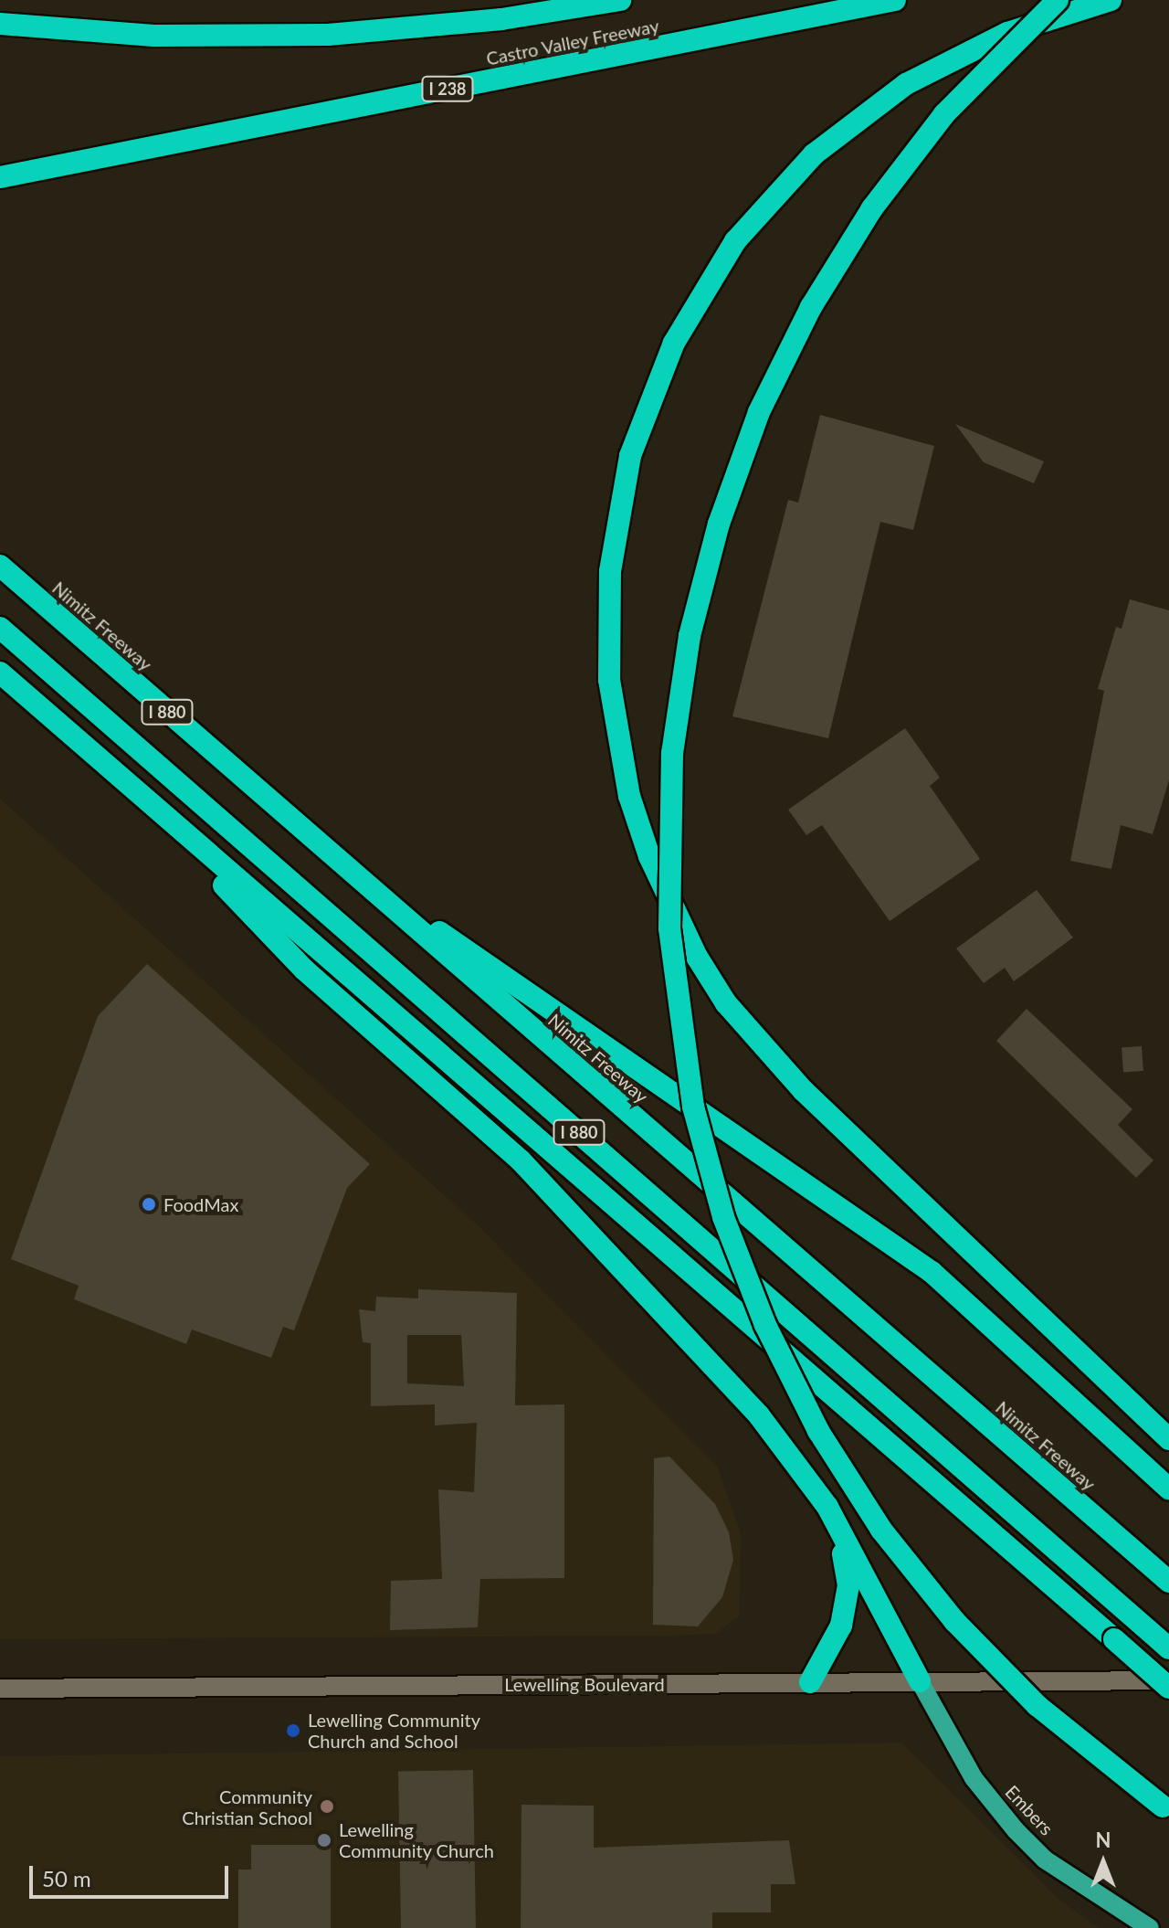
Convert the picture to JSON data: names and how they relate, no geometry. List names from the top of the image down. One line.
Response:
{"streets":{"highway":["Castro Valley Freeway","I 238","Nimitz Freeway","I 880"],"main road":["Lewelling Boulevard","Embers"]},"crossings":[["Lewelling Boulevard","Embers"]],"places":["FoodMax","Lewelling Community Church and School","Community Christian School","Lewelling Community Church"],"scale_bar":"50 m","north":"top"}
